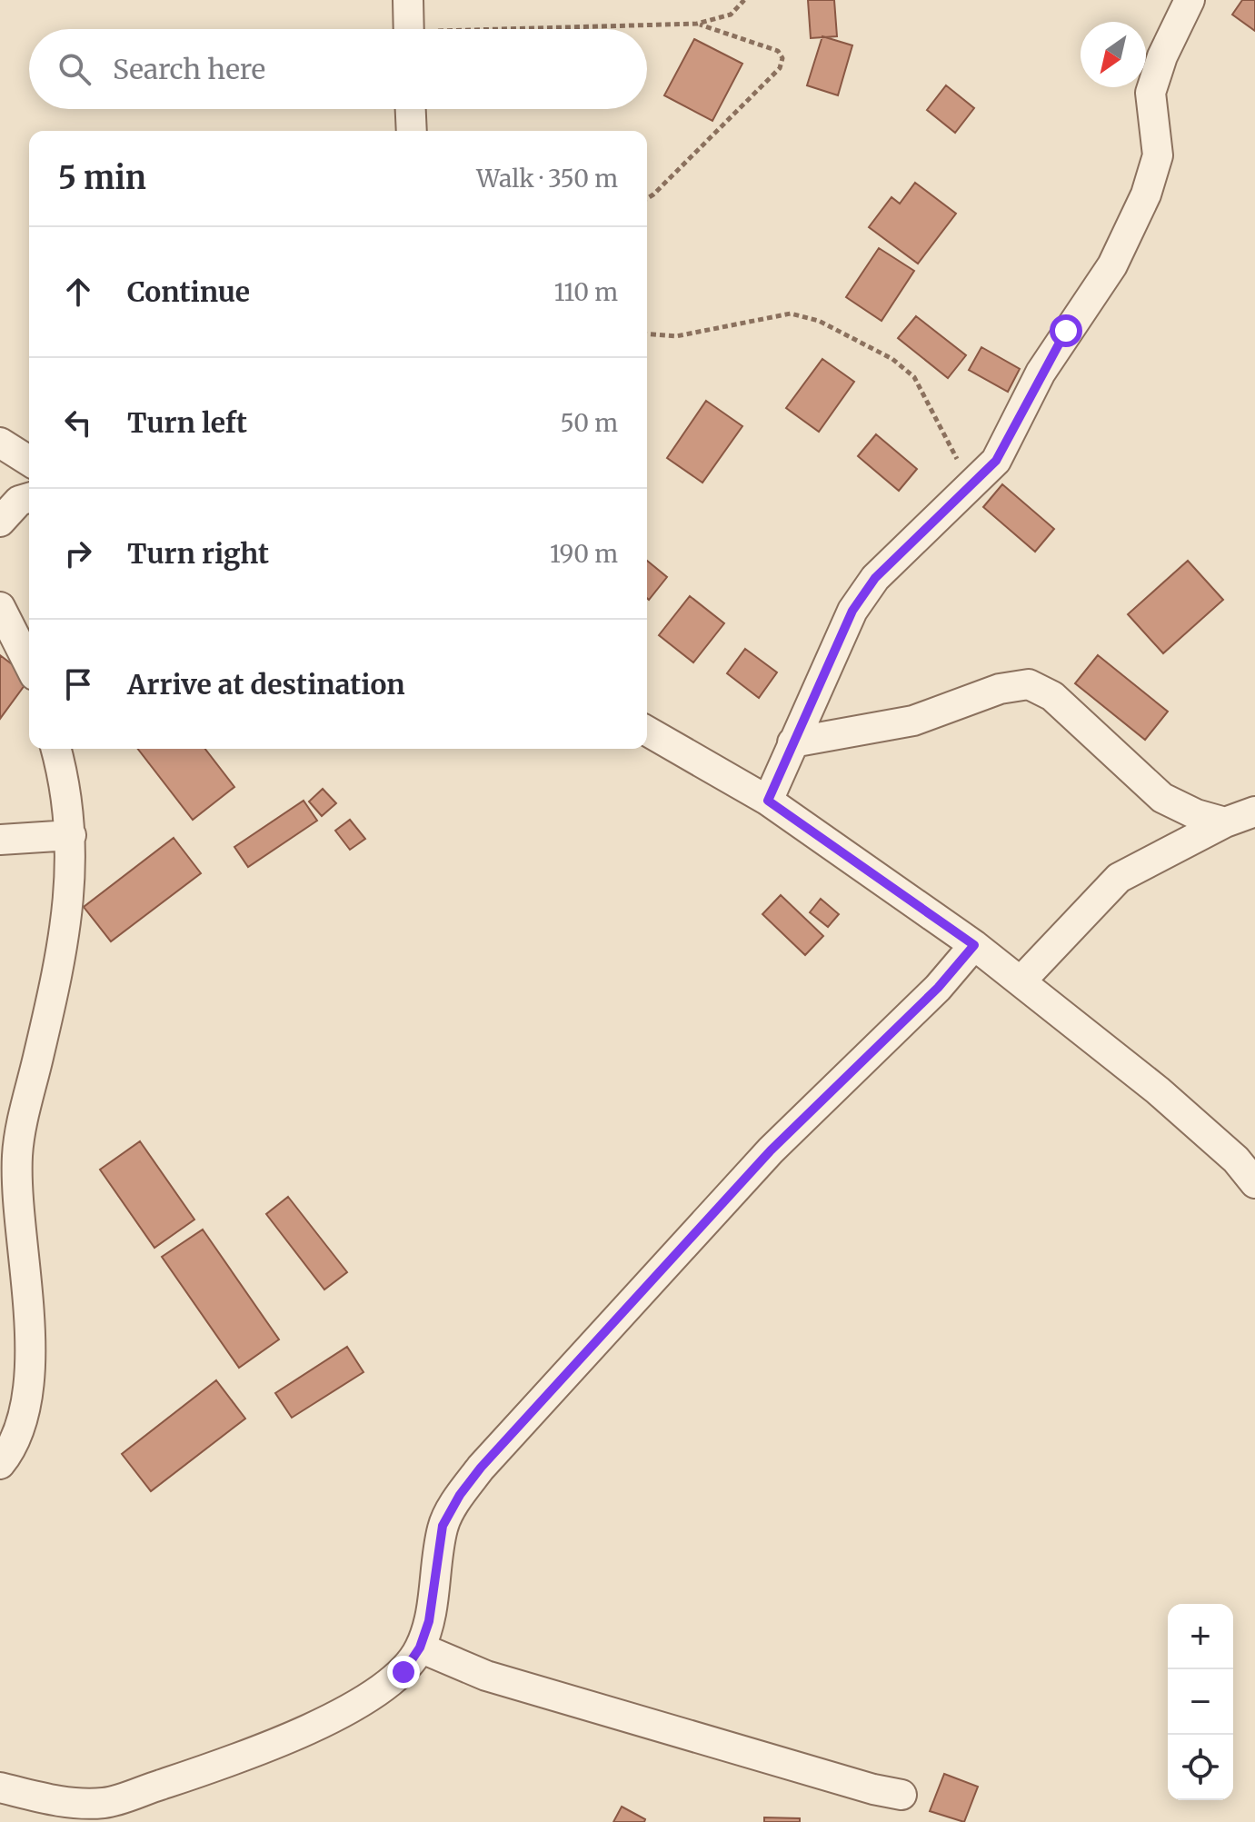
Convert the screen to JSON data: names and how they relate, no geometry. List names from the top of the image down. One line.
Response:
{"north":"bottom left","page":{"search":"Search here","heading":["5 min","Walk · 350 m"],"list":[["Continue","110 m"],["Turn left","50 m"],["Turn right","190 m"],"Arrive at destination"],"map_buttons":["+","−"]}}
